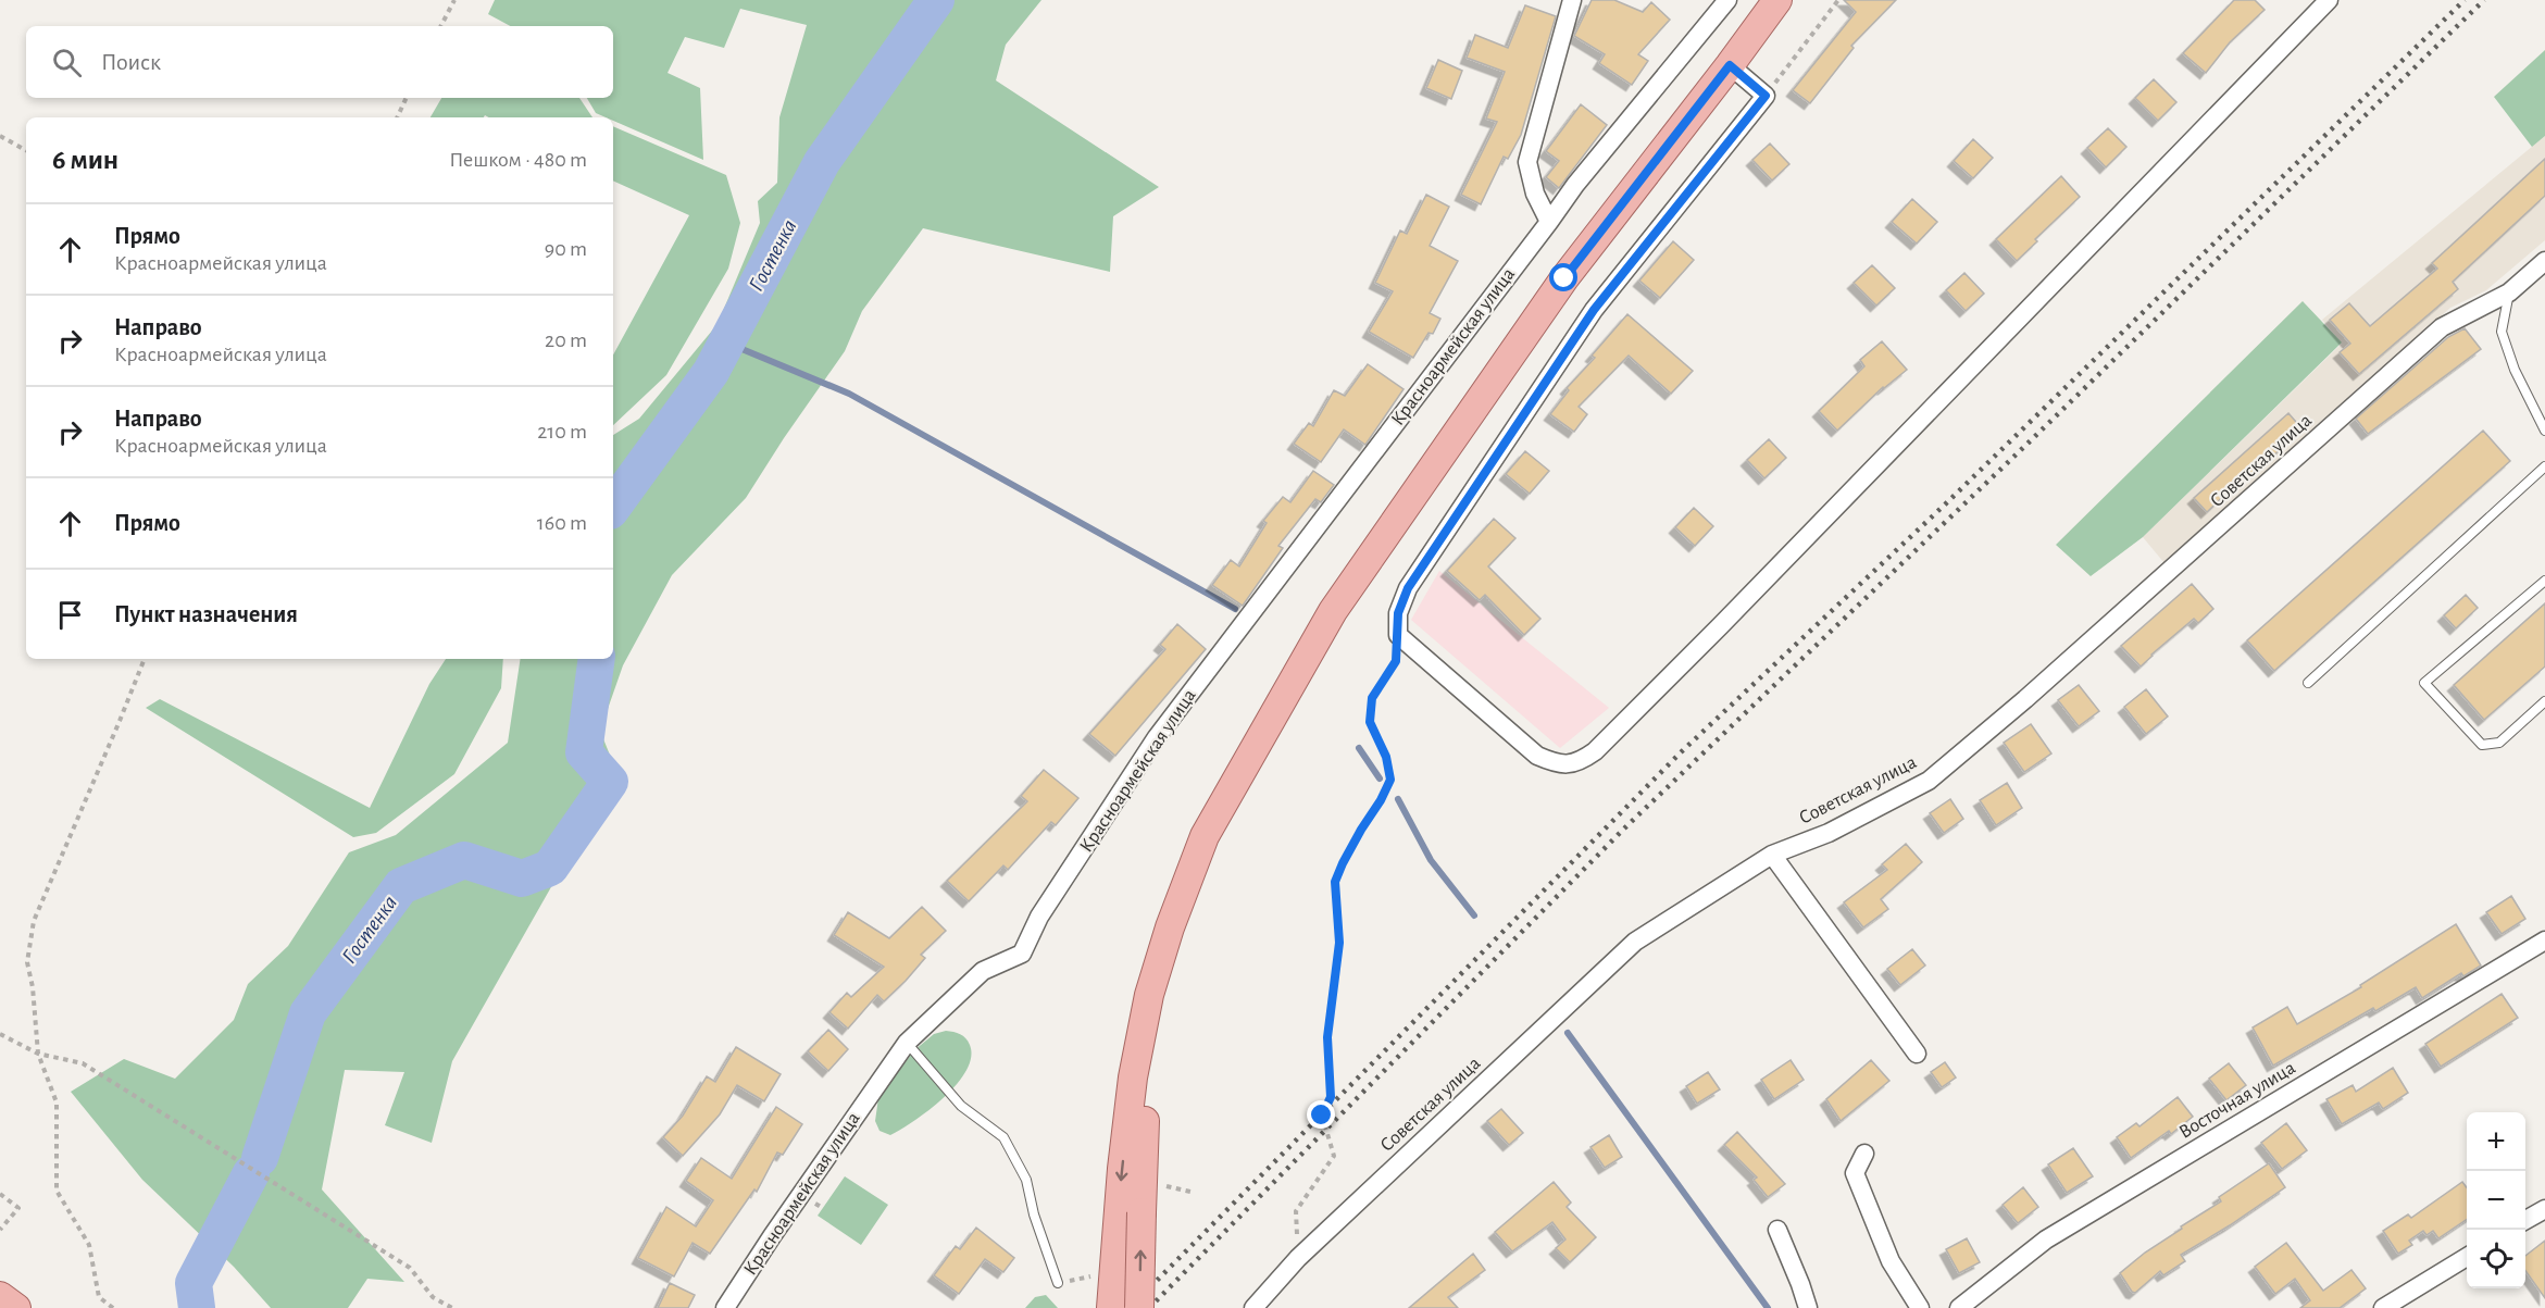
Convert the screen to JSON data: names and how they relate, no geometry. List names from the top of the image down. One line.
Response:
{"streets":{"street":["Красноармейская улица","Советская улица","Восточная улица"]},"water":["Гостенка"],"page":{"search":"Поиск","heading":["6 мин","Пешком · 480 m"],"list":[["Прямо","Красноармейская улица","90 m"],["Направо","Красноармейская улица","20 m"],["Направо","Красноармейская улица","210 m"],["Прямо","160 m"],"Пункт назначения"],"map_buttons":["+","−"]}}
